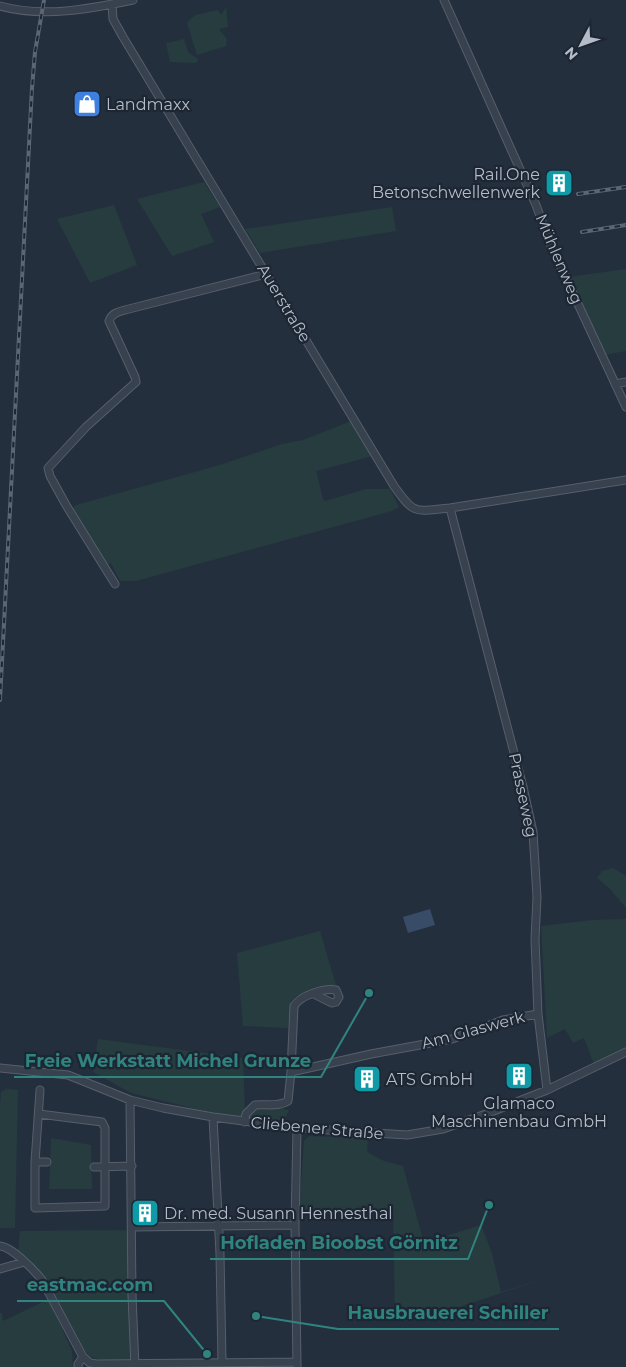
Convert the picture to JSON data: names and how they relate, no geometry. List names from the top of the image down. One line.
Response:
{"streets":{"street":["Mühlenweg","Auerstraße","Prasseweg","Am Glaswerk","Cliebener Straße"]},"crossings":[["Auerstraße","Prasseweg"],["Prasseweg","Am Glaswerk"],["Prasseweg","Cliebener Straße"]],"places":{"shop":["Landmaxx"],"building":["Rail.One Betonschwellenwerk","Glamaco Maschinenbau GmbH","ATS GmbH","Dr. med. Susann Hennesthal"],"other":["Freie Werkstatt Michel Grunze","Hofladen Bioobst Görnitz","Hausbrauerei Schiller","eastmac.com"]},"north":"bottom left"}
